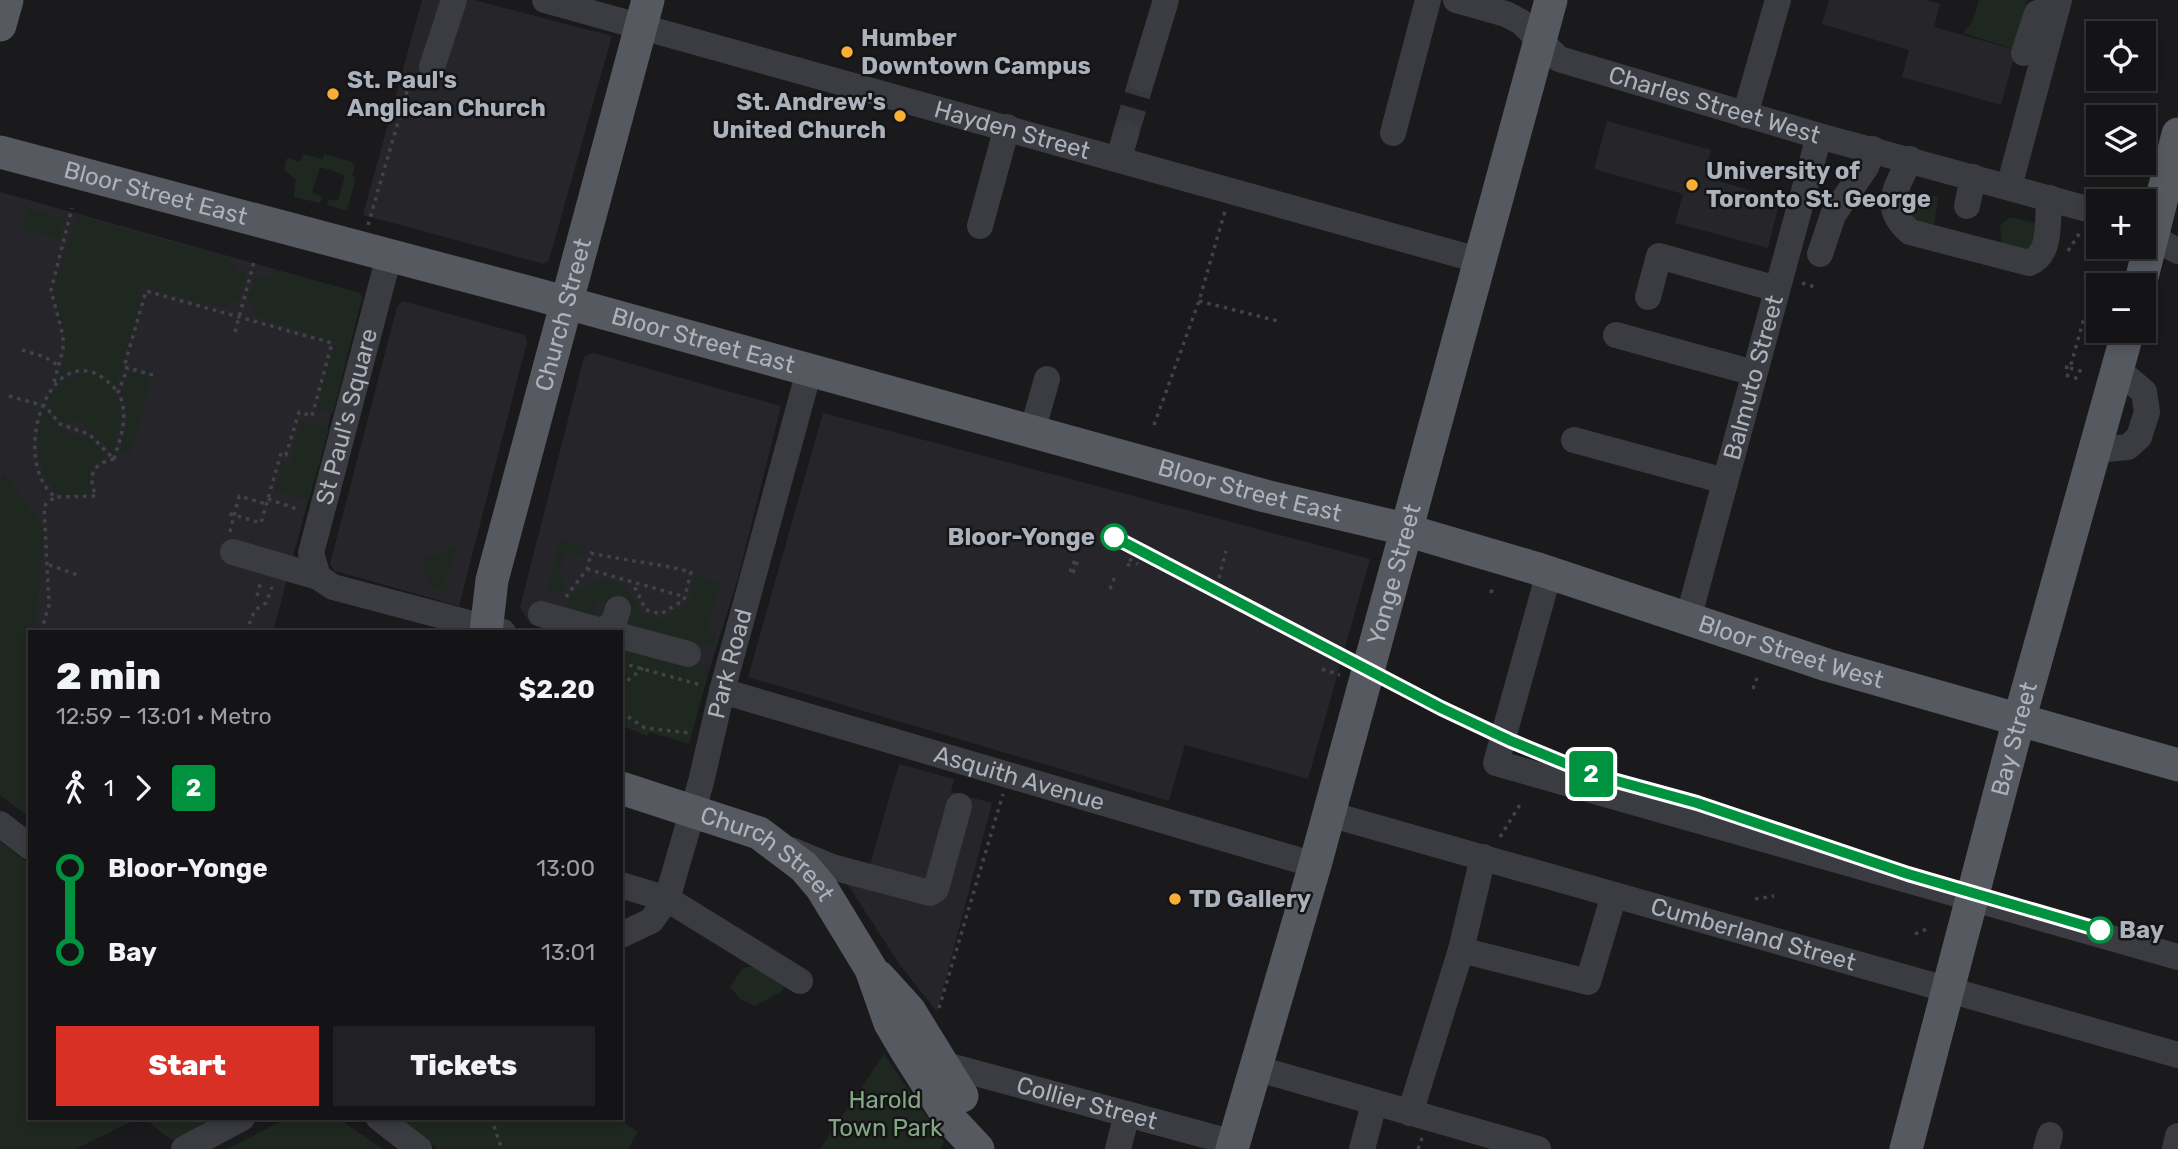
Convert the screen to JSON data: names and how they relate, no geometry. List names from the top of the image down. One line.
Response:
{"streets":{"main road":["Bloor Street East","Church Street","Yonge Street","Bloor Street West","Bay Street"],"street":["Charles Street West","Hayden Street","Balmuto Street","St Paul's Square","Park Road","Asquith Avenue","Cumberland Street","Collier Street"]},"crossings":[["Charles Street West","Balmuto Street"],["Charles Street West","Yonge Street"],["Hayden Street","Church Street"],["Hayden Street","Yonge Street"],["Bloor Street East","Church Street"],["Bloor Street East","St Paul's Square"],["Bloor Street East","Yonge Street"],["Bloor Street East","Bloor Street West"],["Bloor Street East","Park Road"],["Church Street","Park Road"],["Church Street","Collier Street"],["Balmuto Street","Bloor Street West"],["Yonge Street","Bloor Street West"],["Yonge Street","Asquith Avenue"],["Yonge Street","Cumberland Street"],["Yonge Street","Collier Street"],["Bloor Street West","Bay Street"],["Park Road","Asquith Avenue"],["Bay Street","Cumberland Street"]],"parks":["Harold Town Park"],"places":["Humber Downtown Campus","St. Paul's Anglican Church","St. Andrew's United Church","University of Toronto St. George","Bloor-Yonge","TD Gallery","Bay"],"lines":["metro line 2"],"page":{"on_map":"2","map_buttons":["+","−"],"heading":["2 min","12:59 – 13:01 · Metro","$2.20"],"legs":["1","2"],"list":[{"name":"Bloor-Yonge","value":"13:00"},{"name":"Bay","value":"13:01"}],"buttons":["Start","Tickets"]}}
